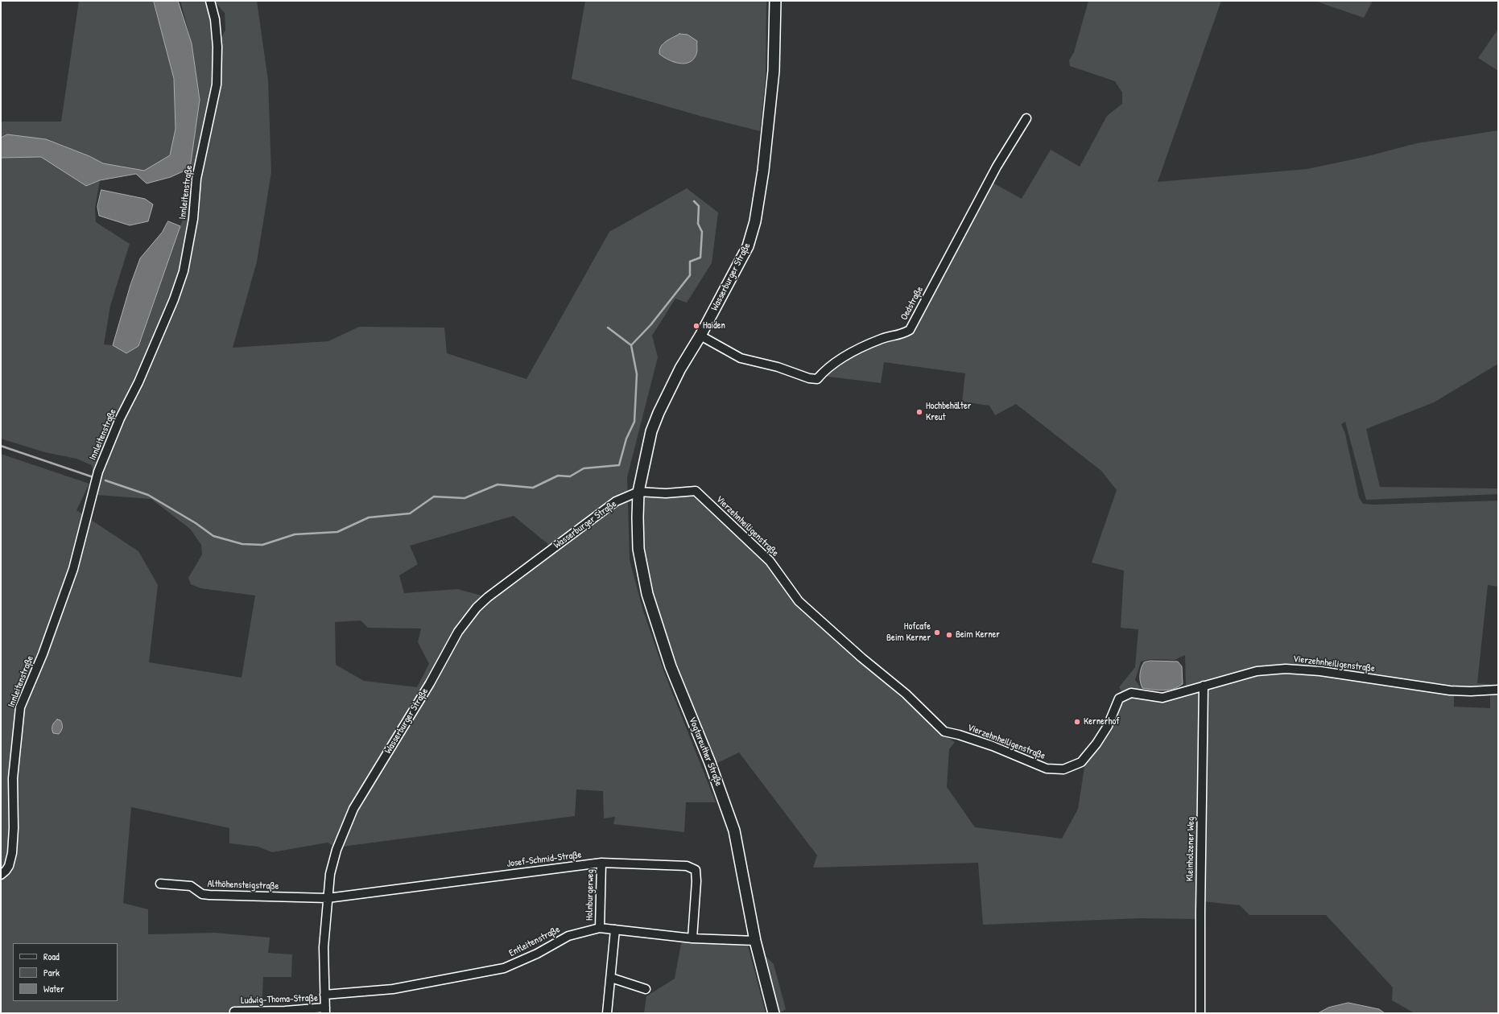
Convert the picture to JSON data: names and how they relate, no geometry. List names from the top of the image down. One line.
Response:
{"streets":{"main road":["Wasserburger Straße","Vogtareuther Straße"],"street":["Innleitenstraße","Oedstraße","Vierzehnheiligenstraße","Kleinholzener Weg","Josef-Schmid-Straße","Althöhensteigstraße","Holnburgerweg","Entleitenstraße","Ludwig-Thoma-Straße"]},"crossings":[["Wasserburger Straße","Oedstraße"],["Wasserburger Straße","Vierzehnheiligenstraße"],["Wasserburger Straße","Vogtareuther Straße"],["Wasserburger Straße","Josef-Schmid-Straße"],["Wasserburger Straße","Althöhensteigstraße"],["Wasserburger Straße","Entleitenstraße"],["Wasserburger Straße","Ludwig-Thoma-Straße"],["Vierzehnheiligenstraße","Vogtareuther Straße"],["Vierzehnheiligenstraße","Kleinholzener Weg"],["Vogtareuther Straße","Entleitenstraße"],["Josef-Schmid-Straße","Althöhensteigstraße"],["Josef-Schmid-Straße","Holnburgerweg"],["Josef-Schmid-Straße","Entleitenstraße"],["Holnburgerweg","Entleitenstraße"]],"places":["Haiden","Hochbehälter Kreut","Hofcafe Beim Kerner","Beim Kerner","Kernerhof"],"legend":["Road","Park","Water"]}
